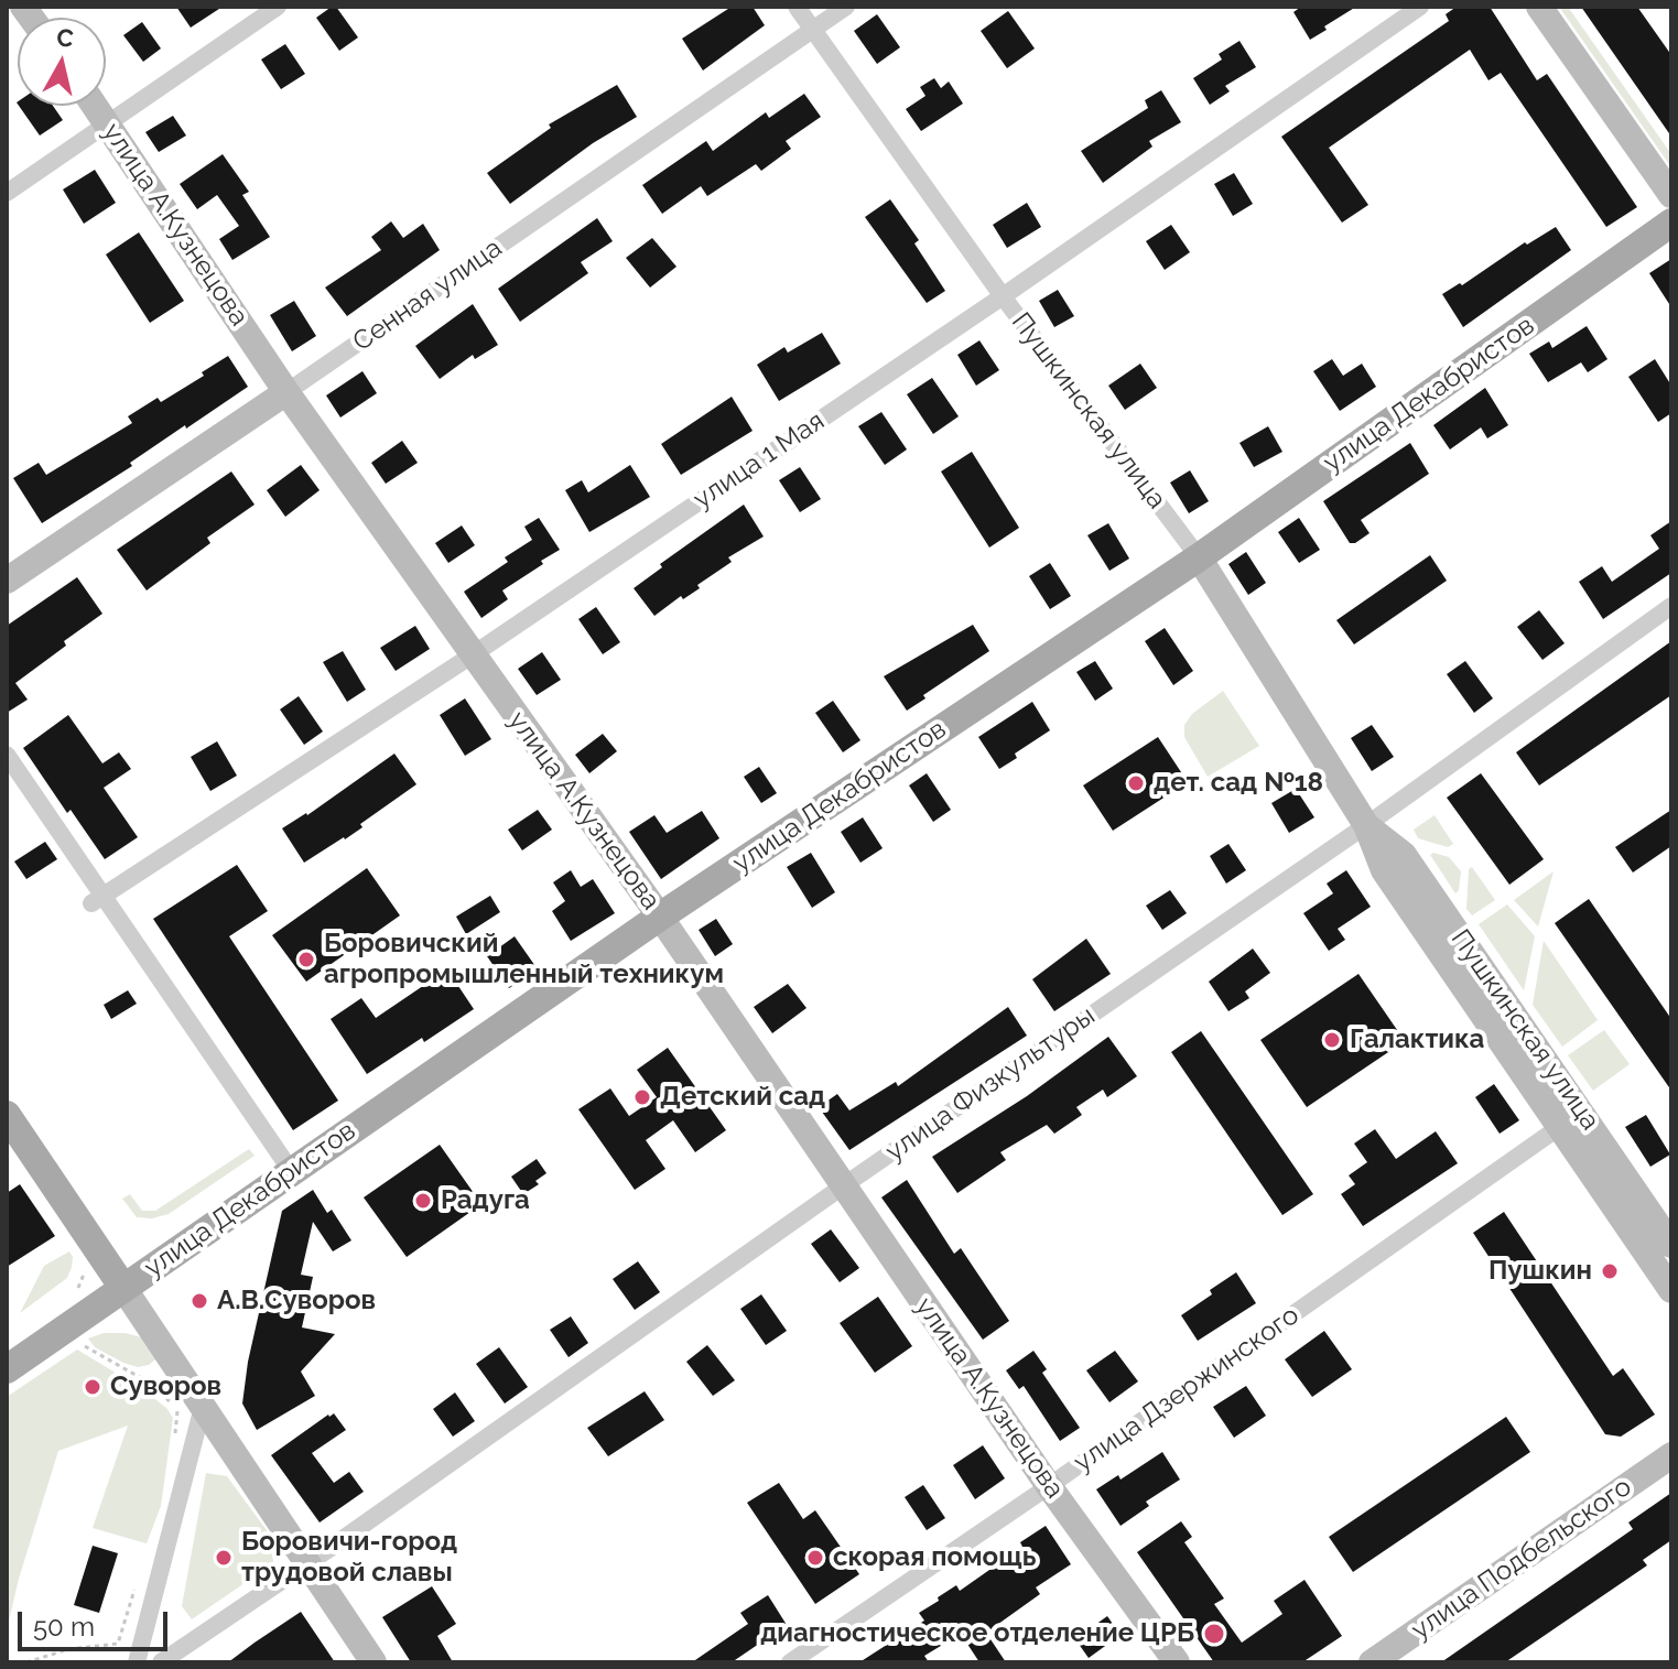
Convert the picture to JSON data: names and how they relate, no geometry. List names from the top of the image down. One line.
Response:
{"streets":{"main road":["улица А.Кузнецова","Сенная улица","улица Декабристов","Пушкинская улица","улица Подбельского"],"street":["улица 1 Мая","улица Физкультуры","улица Дзержинского"]},"crossings":[["улица А.Кузнецова","Сенная улица"],["улица А.Кузнецова","улица Декабристов"],["улица А.Кузнецова","улица 1 Мая"],["улица А.Кузнецова","улица Физкультуры"],["улица А.Кузнецова","улица Дзержинского"],["Сенная улица","Пушкинская улица"],["улица Декабристов","Пушкинская улица"],["Пушкинская улица","улица 1 Мая"],["Пушкинская улица","улица Физкультуры"],["Пушкинская улица","улица Дзержинского"]],"places":["дет. сад №18","Боровичский агропромышленный техникум","Галактика","Детский сад","Радуга","Пушкин","А.В.Суворов","Суворов","Боровичи-город трудовой славы","скорая помощь","диагностическое отделение ЦРБ"],"scale_bar":"50 m","north":"top"}
